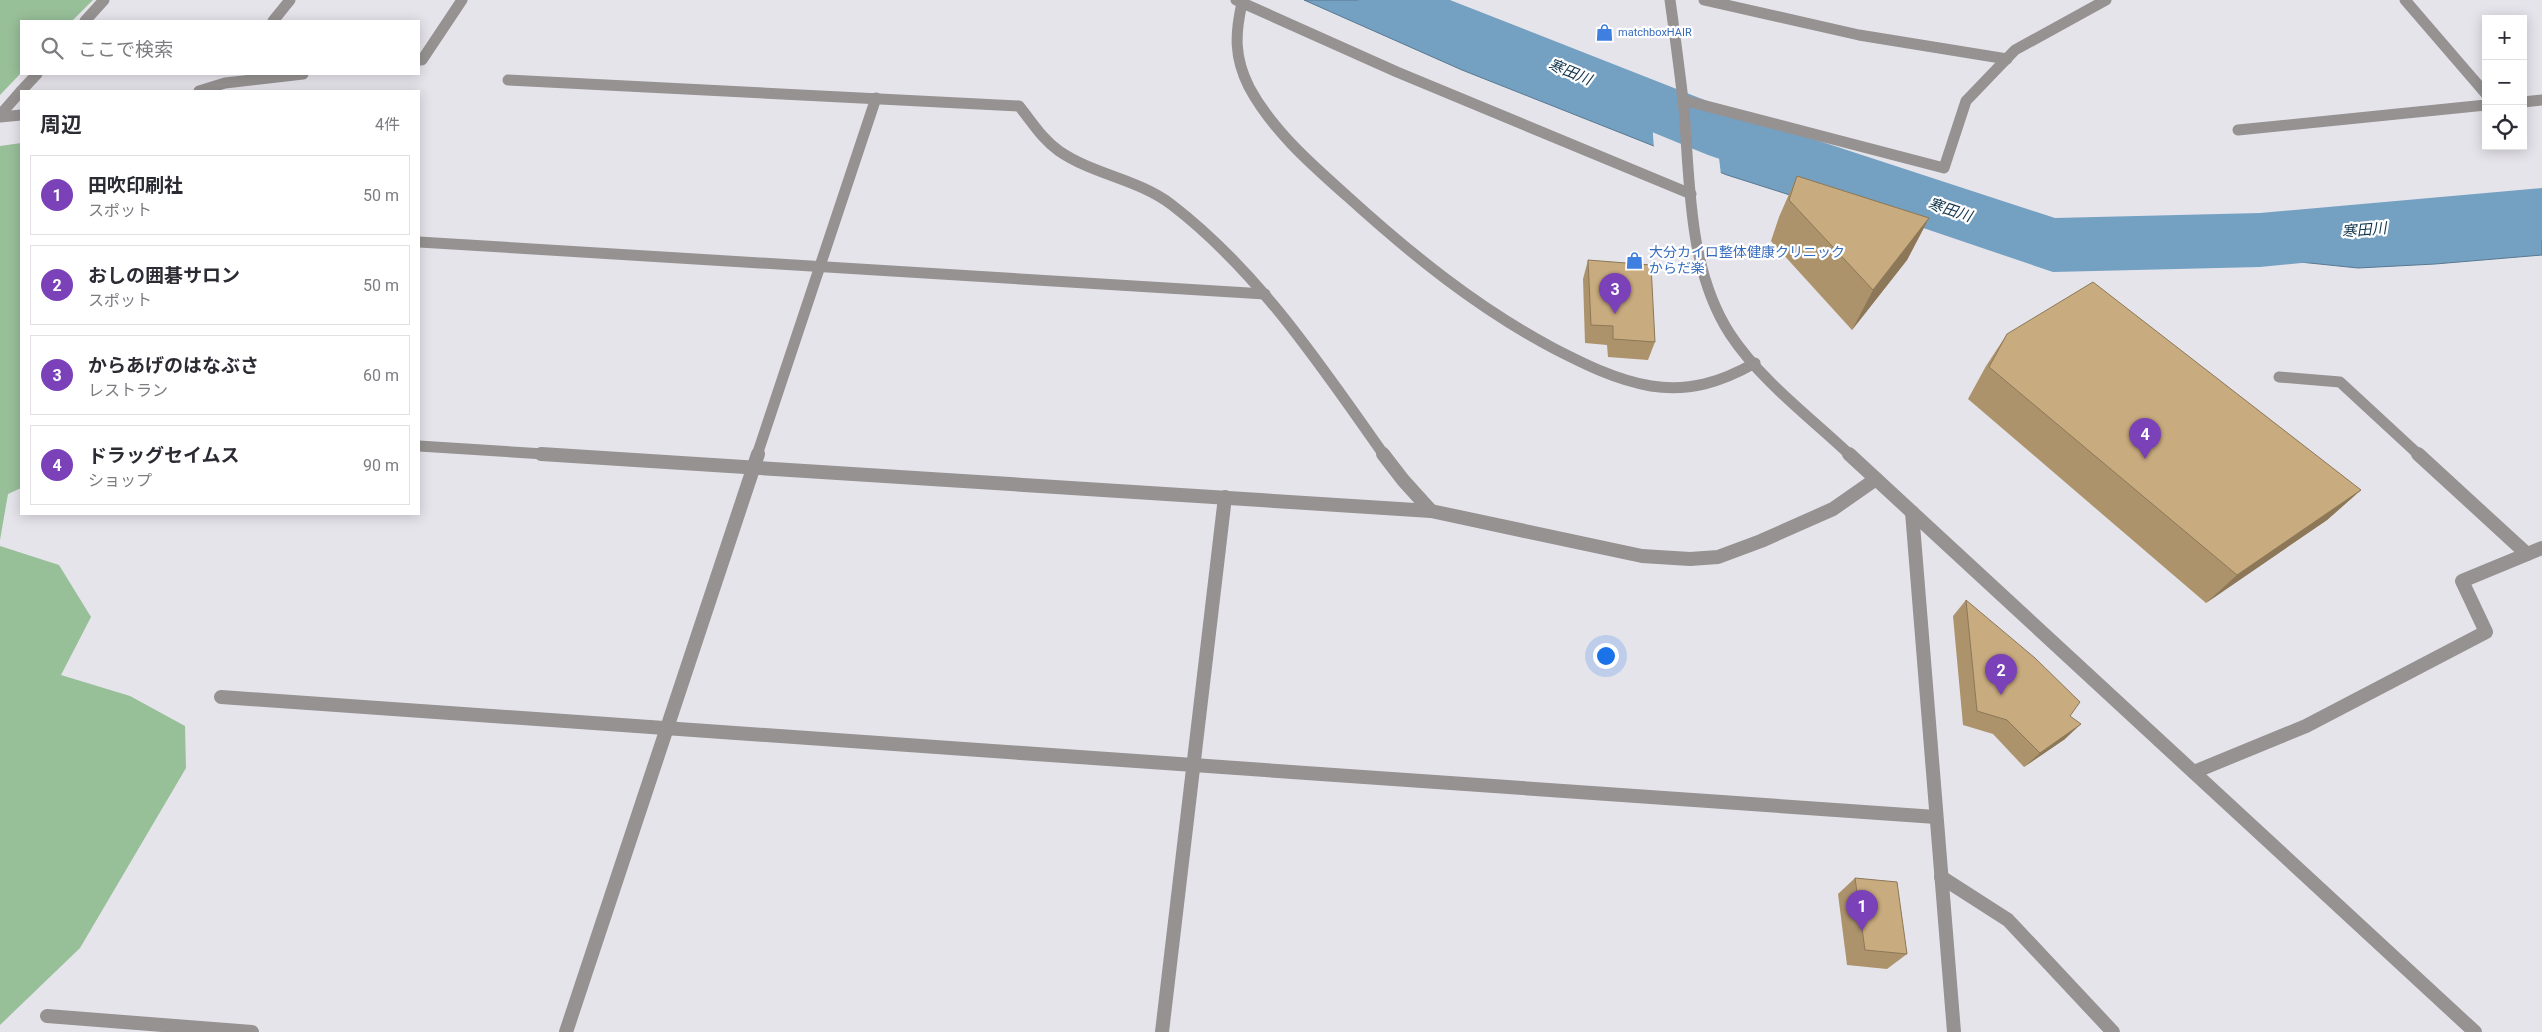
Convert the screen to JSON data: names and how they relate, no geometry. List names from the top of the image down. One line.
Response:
{"water":["寒田川"],"places":{"shop":["matchboxHAIR","大分カイロ整体健康クリニック からだ楽"]},"page":{"map_buttons":["+","−"],"search":"ここで検索","heading":["周辺","4件"],"list":[{"mark":"1","name":"田吹印刷社","note":"スポット","value":"50 m"},{"mark":"2","name":"おしの囲碁サロン","note":"スポット","value":"50 m"},{"mark":"3","name":"からあげのはなぶさ","note":"レストラン","value":"60 m"},{"mark":"4","name":"ドラッグセイムス","note":"ショップ","value":"90 m"}],"pins":["3","4","2","1"]}}
